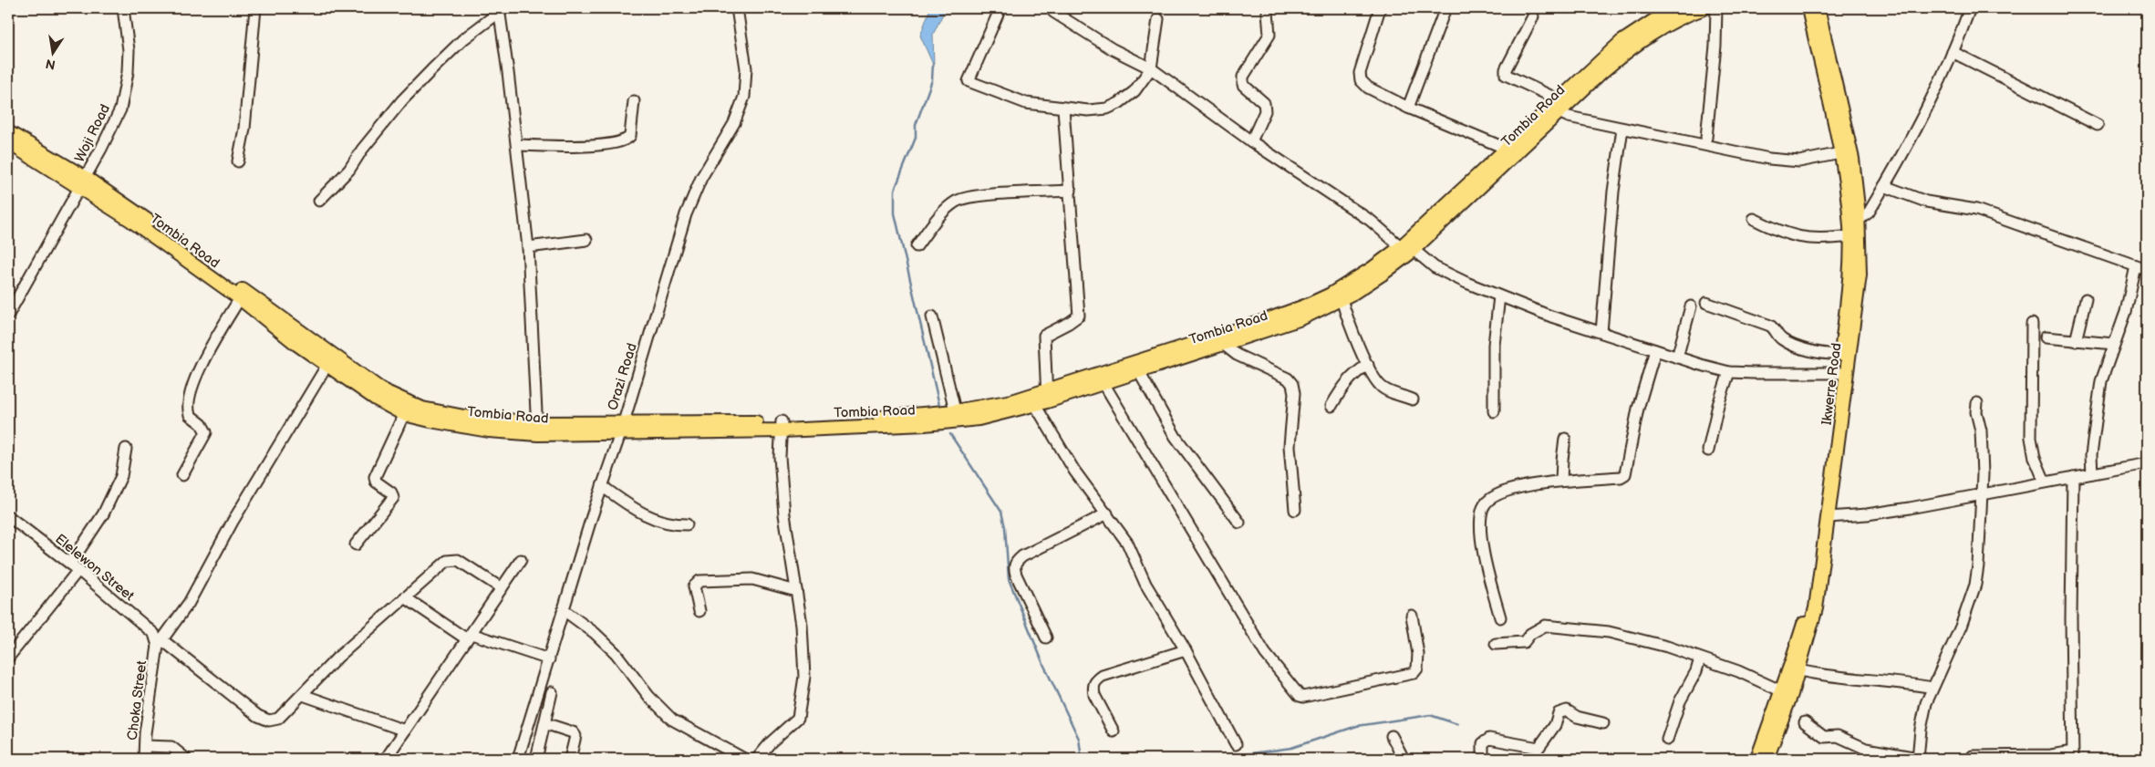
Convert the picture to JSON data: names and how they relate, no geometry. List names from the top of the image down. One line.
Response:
{"streets":{"main road":["Tombia Road","Ikwerre Road"],"street":["Woji Road","Orazi Road","Elelewon Street","Choka Street"]},"crossings":[["Tombia Road","Woji Road"],["Tombia Road","Orazi Road"],["Elelewon Street","Choka Street"]],"north":"bottom"}
